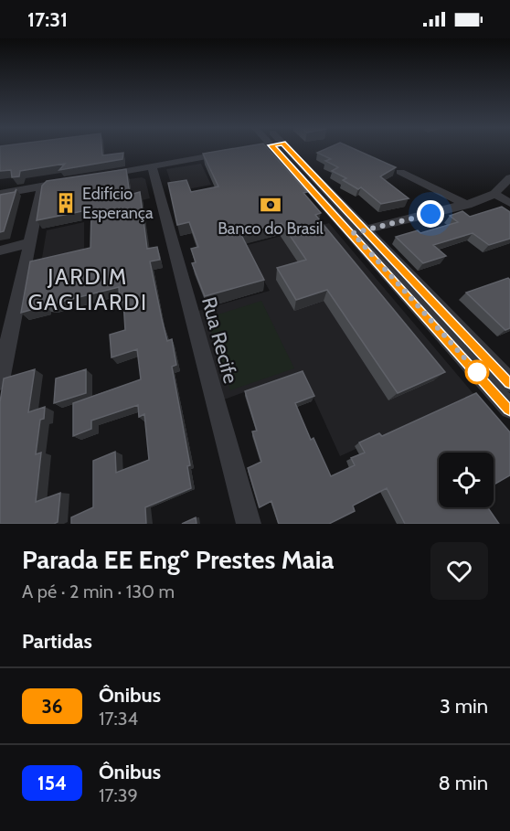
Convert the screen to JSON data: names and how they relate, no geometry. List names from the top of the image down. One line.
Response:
{"streets":{"street":["Rua Recife"]},"districts":["JARDIM GAGLIARDI"],"places":{"building":["Edifício Esperança"],"bank":["Banco do Brasil"]},"lines":["bus line 36"],"page":{"status":"17:31","heading":[["Parada EE Engº Prestes Maia","A pé · 2 min · 130 m"],"Partidas"],"list":[{"mark":"36","name":"Ônibus","note":"17:34","value":"3 min"},{"mark":"154","name":"Ônibus","note":"17:39","value":"8 min"}]}}
